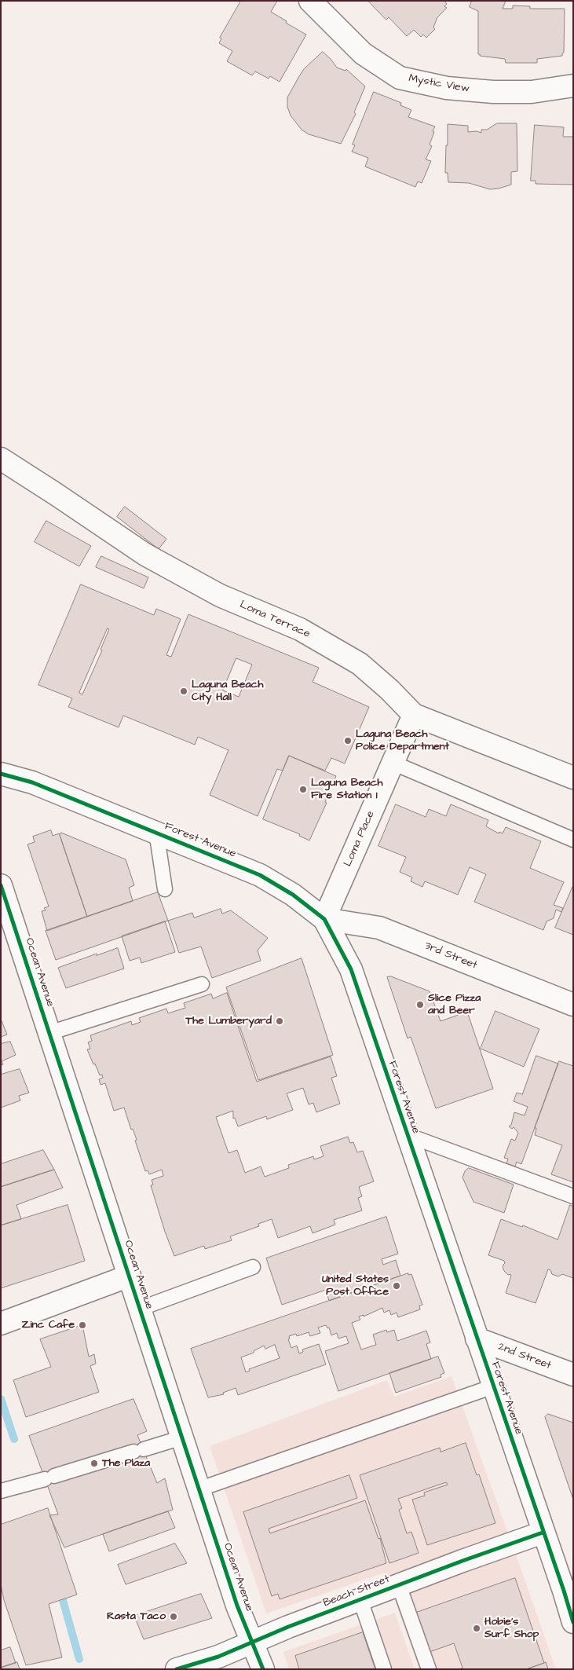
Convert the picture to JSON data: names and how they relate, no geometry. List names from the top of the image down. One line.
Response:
{"streets":{"street":["Mystic View","Loma Terrace","Loma Place","Forest Avenue","3rd Street","Ocean Avenue","2nd Street","Beach Street"]},"crossings":[["Loma Terrace","Loma Place"],["Loma Place","Forest Avenue"],["Loma Place","3rd Street"],["Forest Avenue","3rd Street"],["Forest Avenue","2nd Street"],["Forest Avenue","Beach Street"],["Ocean Avenue","Beach Street"]],"places":["Laguna Beach City Hall","Laguna Beach Police Department","Laguna Beach Fire Station 1","Slice Pizza and Beer","The Lumberyard","United States Post Office","Zinc Cafe","The Plaza","Rasta Taco","Hobie's Surf Shop"]}
